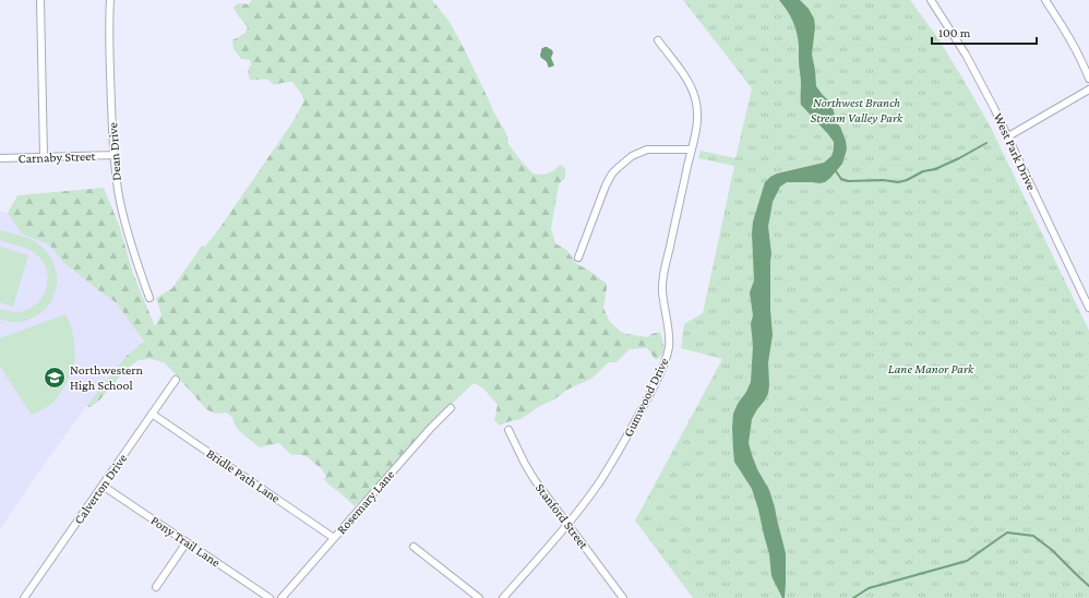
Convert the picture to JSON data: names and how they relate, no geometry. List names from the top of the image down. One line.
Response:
{"streets":{"street":["Dean Drive","West Park Drive","Carnaby Street","Gumwood Drive","Bridle Path Lane","Calverton Drive","Rosemary Lane","Stanford Street","Pony Trail Lane"]},"crossings":[["Dean Drive","Carnaby Street"],["Gumwood Drive","Stanford Street"],["Bridle Path Lane","Calverton Drive"],["Bridle Path Lane","Rosemary Lane"],["Calverton Drive","Pony Trail Lane"]],"parks":["Northwest Branch Stream Valley Park","Lane Manor Park"],"places":{"school or university":["Northwestern High School"]},"scale_bar":"100 m"}
